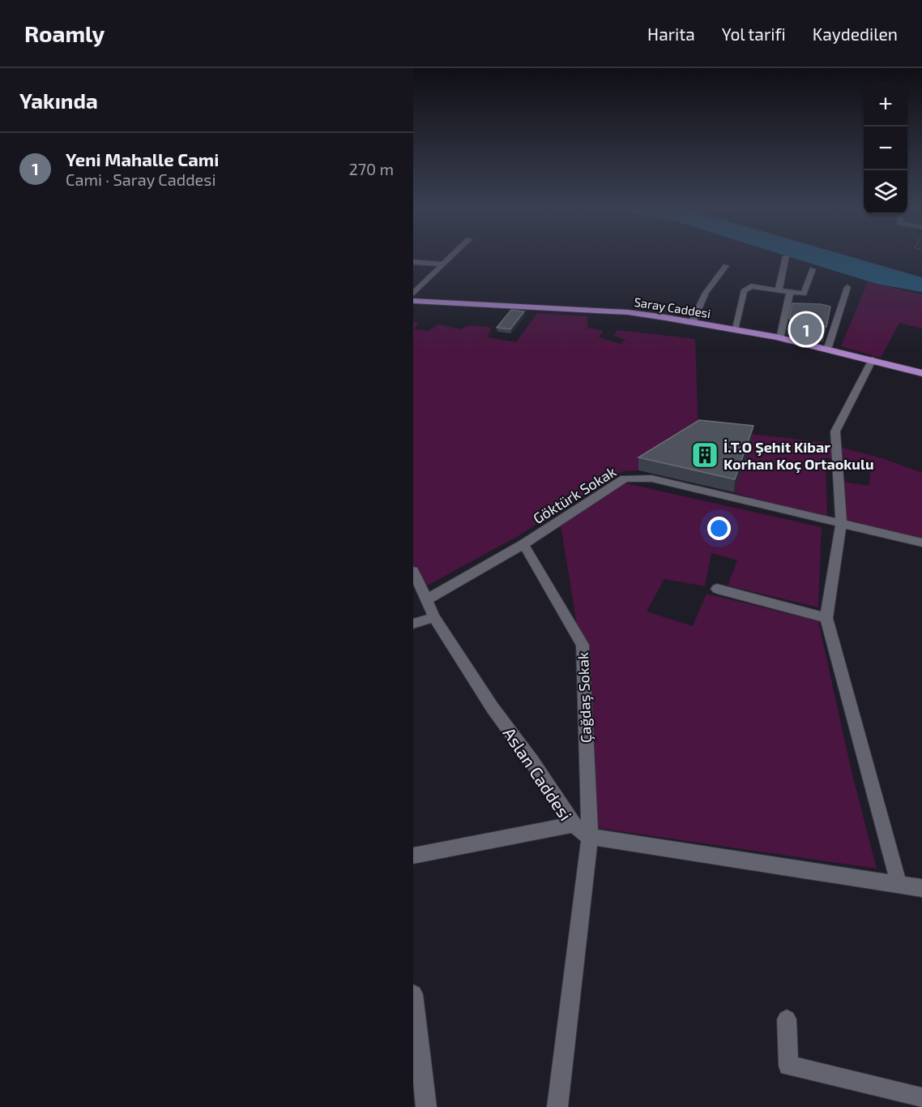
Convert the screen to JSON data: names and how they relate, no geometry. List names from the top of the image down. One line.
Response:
{"streets":{"main road":["Saray Caddesi"],"street":["Göktürk Sokak","Çağdaş Sokak","Aslan Caddesi"]},"crossings":[["Göktürk Sokak","Çağdaş Sokak"],["Göktürk Sokak","Aslan Caddesi"],["Çağdaş Sokak","Aslan Caddesi"]],"places":{"building":["İ.T.O Şehit Kibar Korhan Koç Ortaokulu"]},"page":{"header":"Roamly","nav":["Harita","Yol tarifi","Kaydedilen"],"heading":"Yakında","map_buttons":["+","−"],"list":[{"mark":"1","name":"Yeni Mahalle Cami","note":"Cami · Saray Caddesi","value":"270 m"}],"pins":"1"}}
